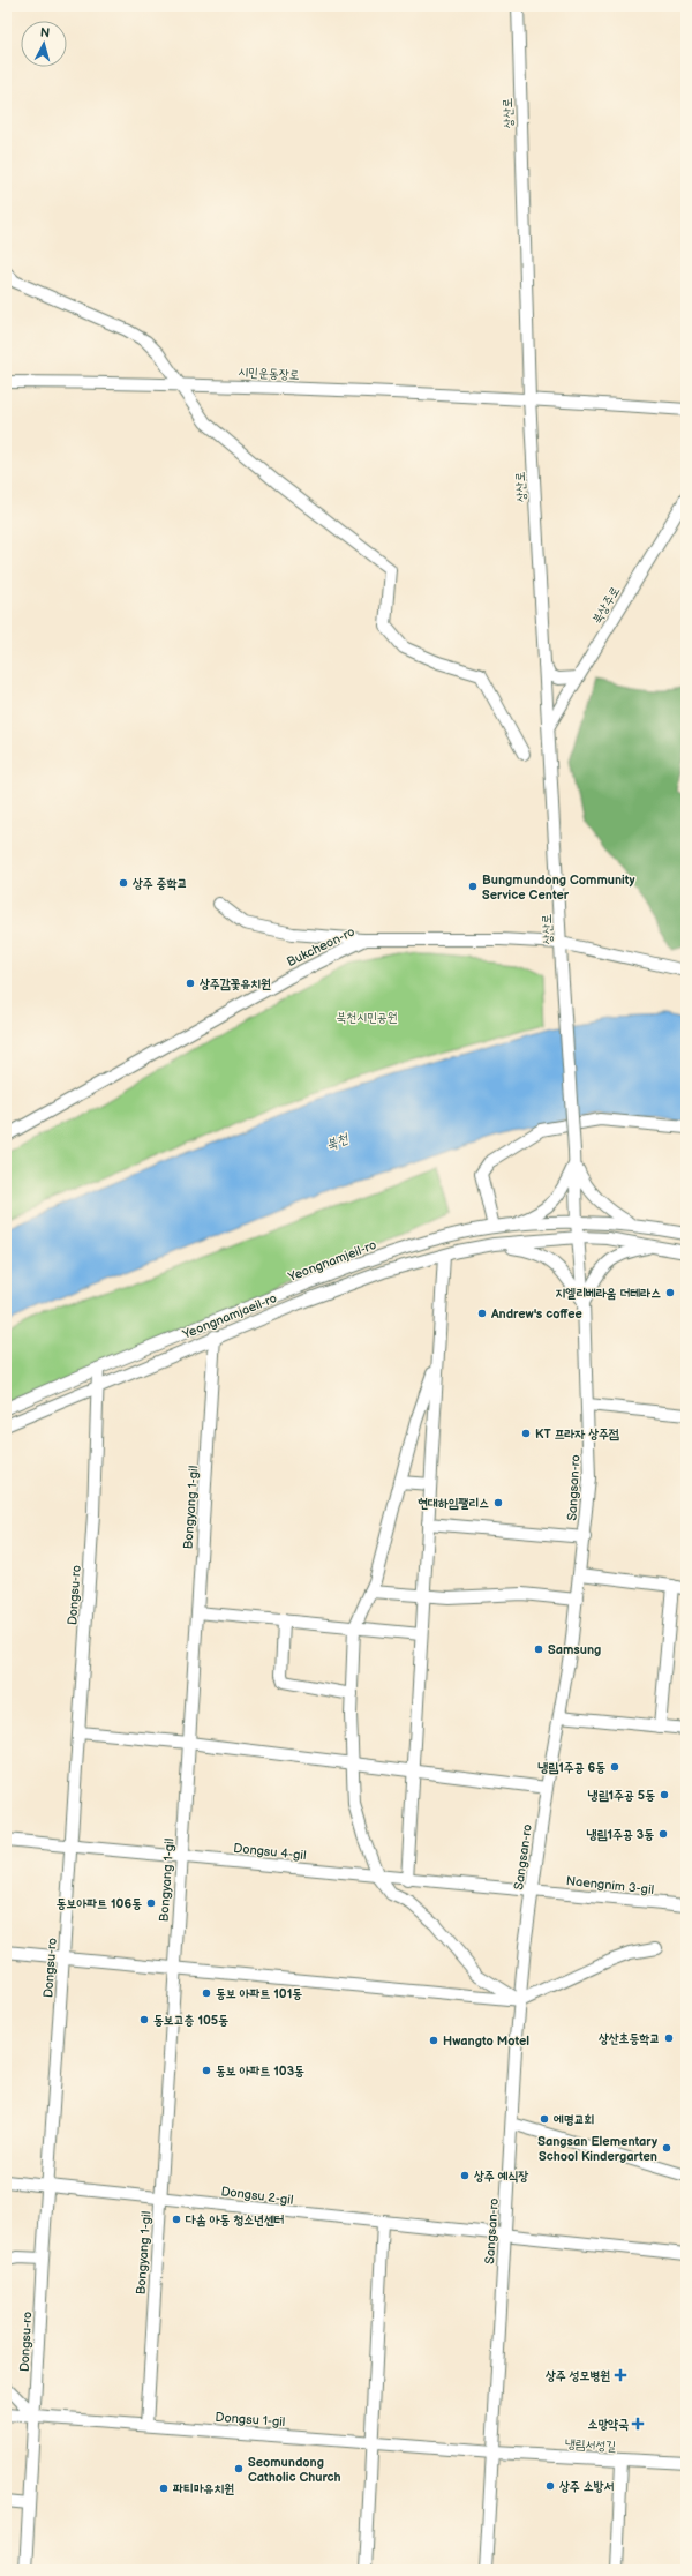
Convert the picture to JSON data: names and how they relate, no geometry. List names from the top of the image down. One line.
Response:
{"streets":{"street":["상산로","시민운동장로","북상주로","Bukcheon-ro","Yeongnamjeil-ro","Yeongnamjaeil-ro","Sangsan-ro","Bongyang 1-gil","Dongsu-ro","Dongsu 4-gil","Naengnim 3-gil","Dongsu 2-gil","Dongsu 1-gil","냉림서성길"]},"crossings":[["상산로","시민운동장로"],["상산로","북상주로"],["상산로","Bukcheon-ro"],["상산로","Sangsan-ro"],["Yeongnamjeil-ro","Sangsan-ro"],["Yeongnamjeil-ro","Dongsu-ro"],["Yeongnamjaeil-ro","Sangsan-ro"],["Yeongnamjaeil-ro","Bongyang 1-gil"],["Yeongnamjaeil-ro","Dongsu-ro"],["Sangsan-ro","Dongsu 4-gil"],["Sangsan-ro","Naengnim 3-gil"],["Sangsan-ro","Dongsu 2-gil"],["Sangsan-ro","Dongsu 1-gil"],["Sangsan-ro","냉림서성길"],["Bongyang 1-gil","Dongsu 4-gil"],["Bongyang 1-gil","Dongsu 2-gil"],["Bongyang 1-gil","Dongsu 1-gil"],["Dongsu-ro","Dongsu 4-gil"],["Dongsu-ro","Dongsu 2-gil"],["Dongsu-ro","Dongsu 1-gil"],["Dongsu 4-gil","Naengnim 3-gil"],["Dongsu 1-gil","냉림서성길"]],"water":["북천"],"parks":["북천시민공원"],"places":{"other":["상주 중학교","Bungmundong Community Service Center","상주감꽃유치원","지엘리베라움 더테라스","Andrew's coffee","KT 프라자 상주점","현대하임팰리스","Samsung","냉림1주공 6동","냉림1주공 5동","냉림1주공 3동","동보아파트 106동","동보 아파트 101동","동보고층 105동","상산초등학교","Hwangto Motel","동보 아파트 103동","에명교회","Sangsan Elementary School Kindergarten","상주 예식장","다솜 아동 청소년센터","Seomundong Catholic Church","상주 소방서","파티마유치원"],"health":["상주 성모병원","소망약국"]},"north":"top"}
